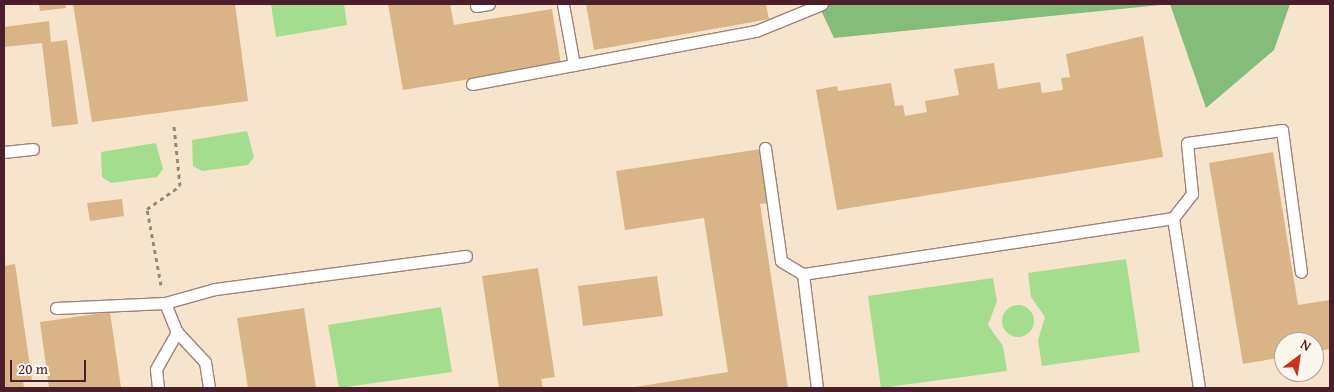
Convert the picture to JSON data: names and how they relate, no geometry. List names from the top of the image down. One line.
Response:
{"scale_bar":"20 m","north":"top right"}
